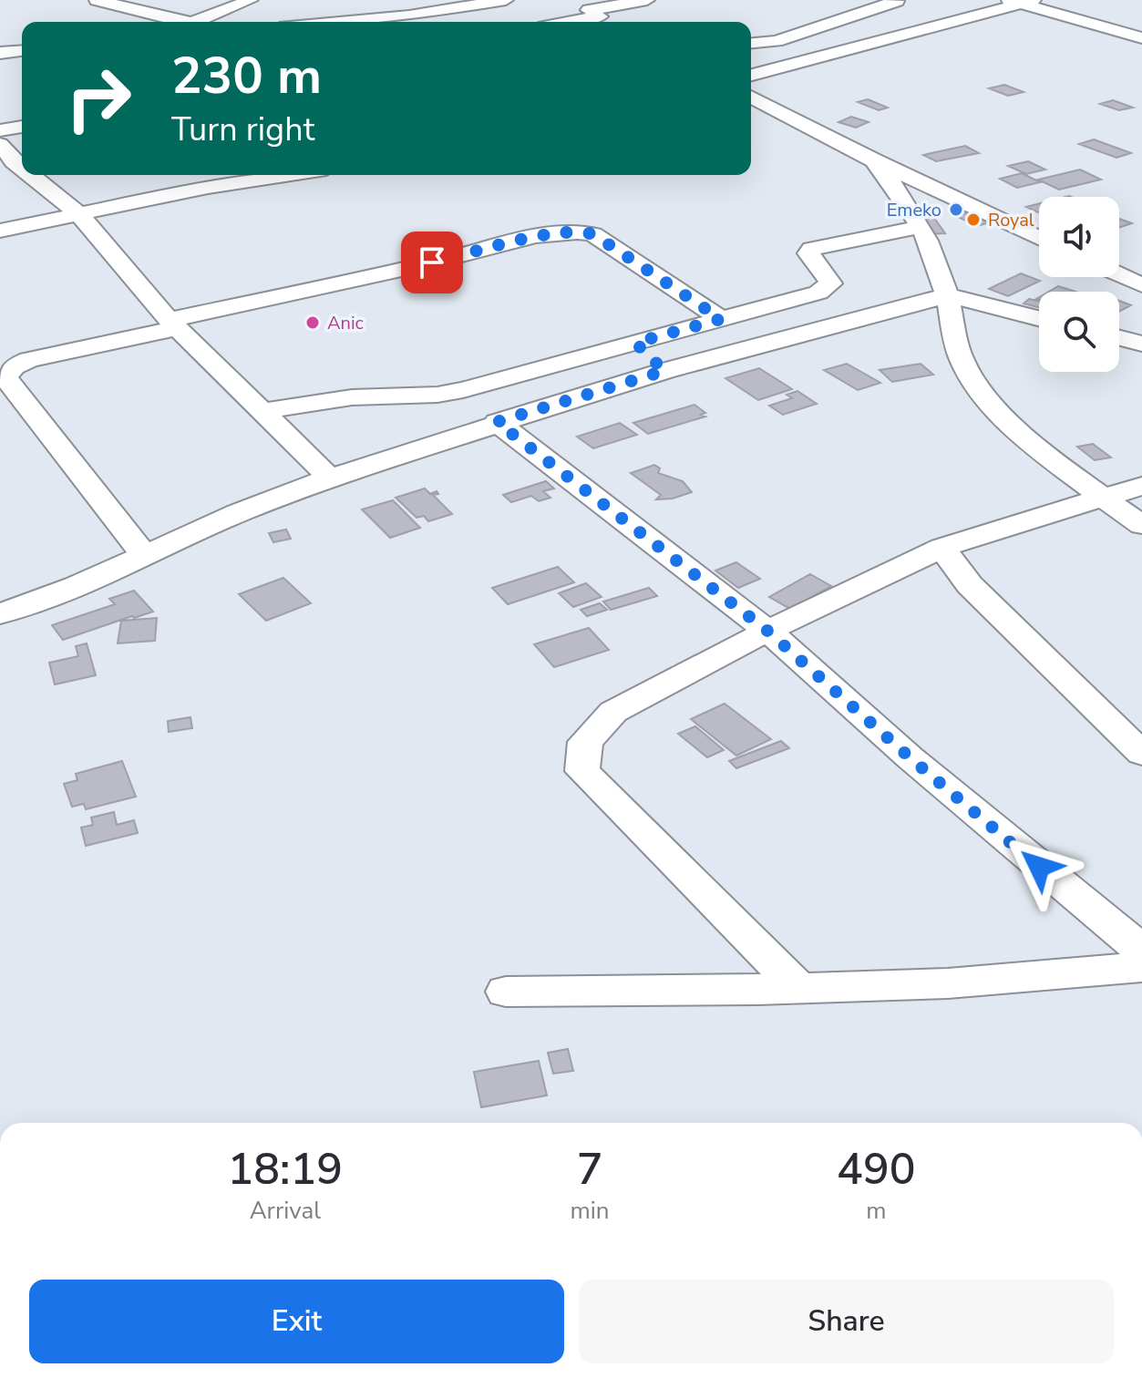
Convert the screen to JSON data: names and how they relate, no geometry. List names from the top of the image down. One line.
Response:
{"places":["Emeko","Royal","Anic"],"page":{"turn":["230 m","Turn right"],"eta":["18:19","Arrival","7","min","490","m"],"buttons":["Exit","Share"]}}
